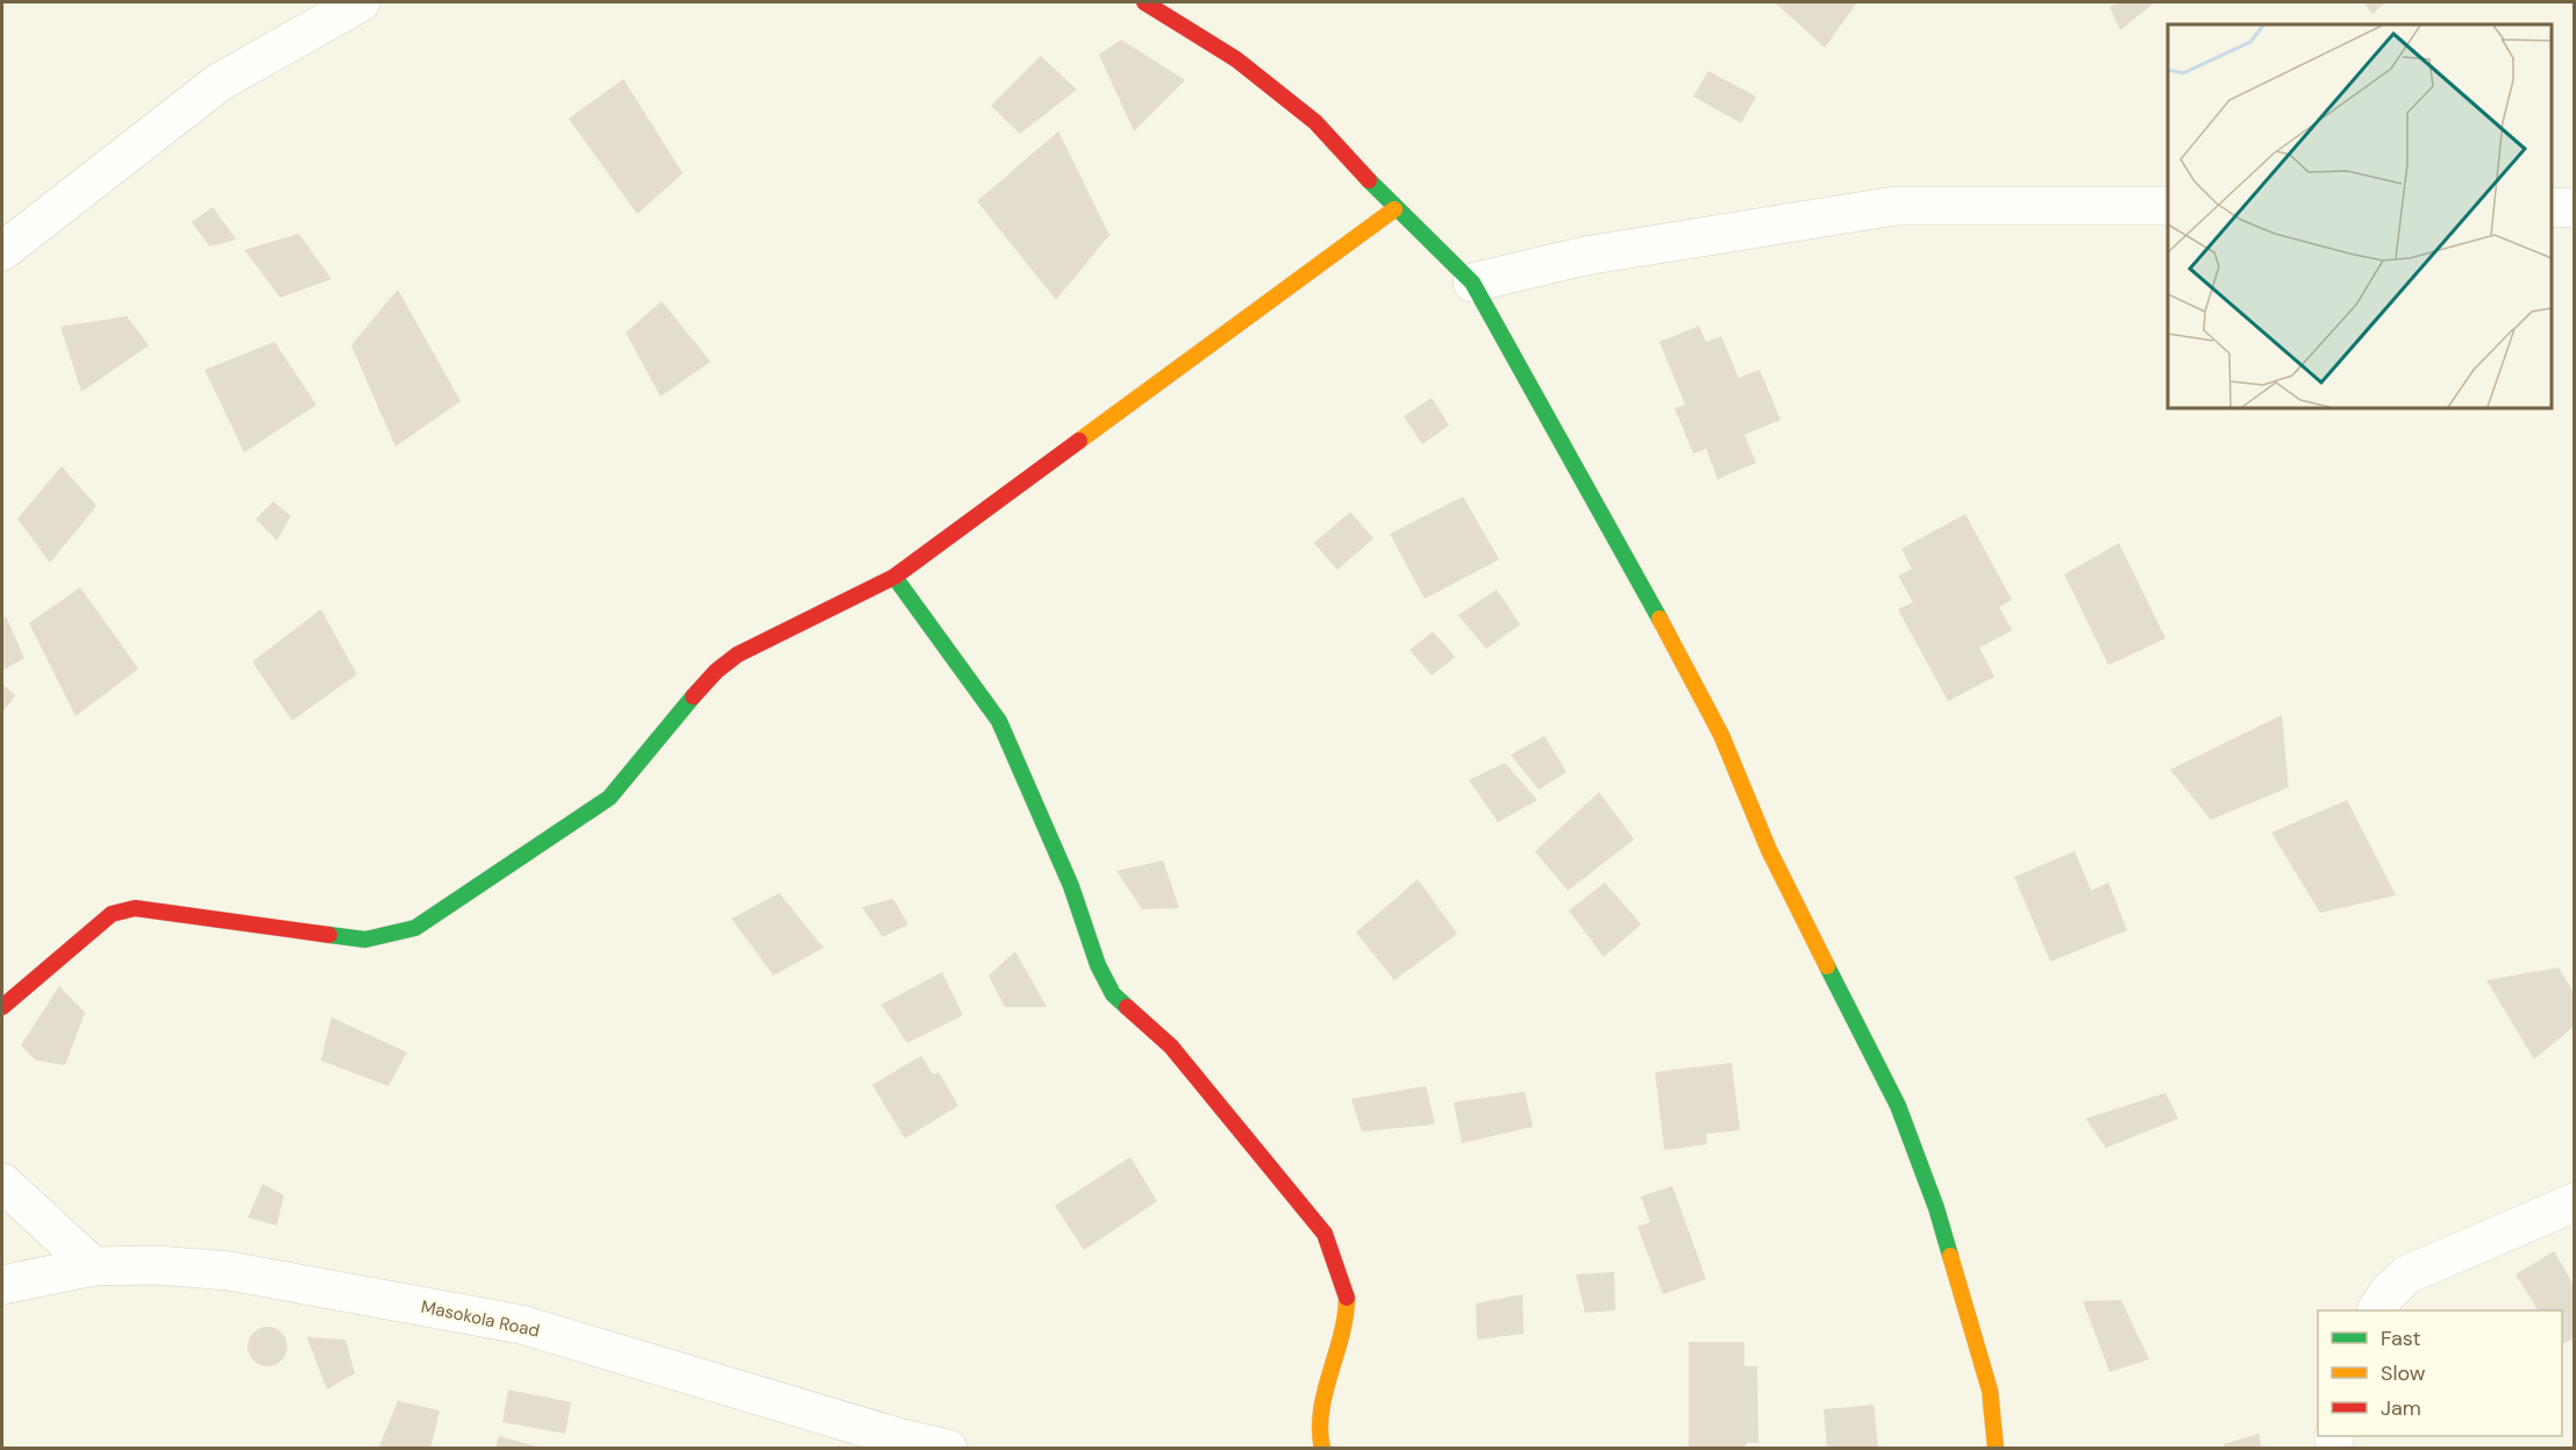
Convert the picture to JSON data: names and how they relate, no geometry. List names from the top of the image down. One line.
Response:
{"streets":{"street":["Masokola Road"]},"legend":["Fast","Slow","Jam"]}
